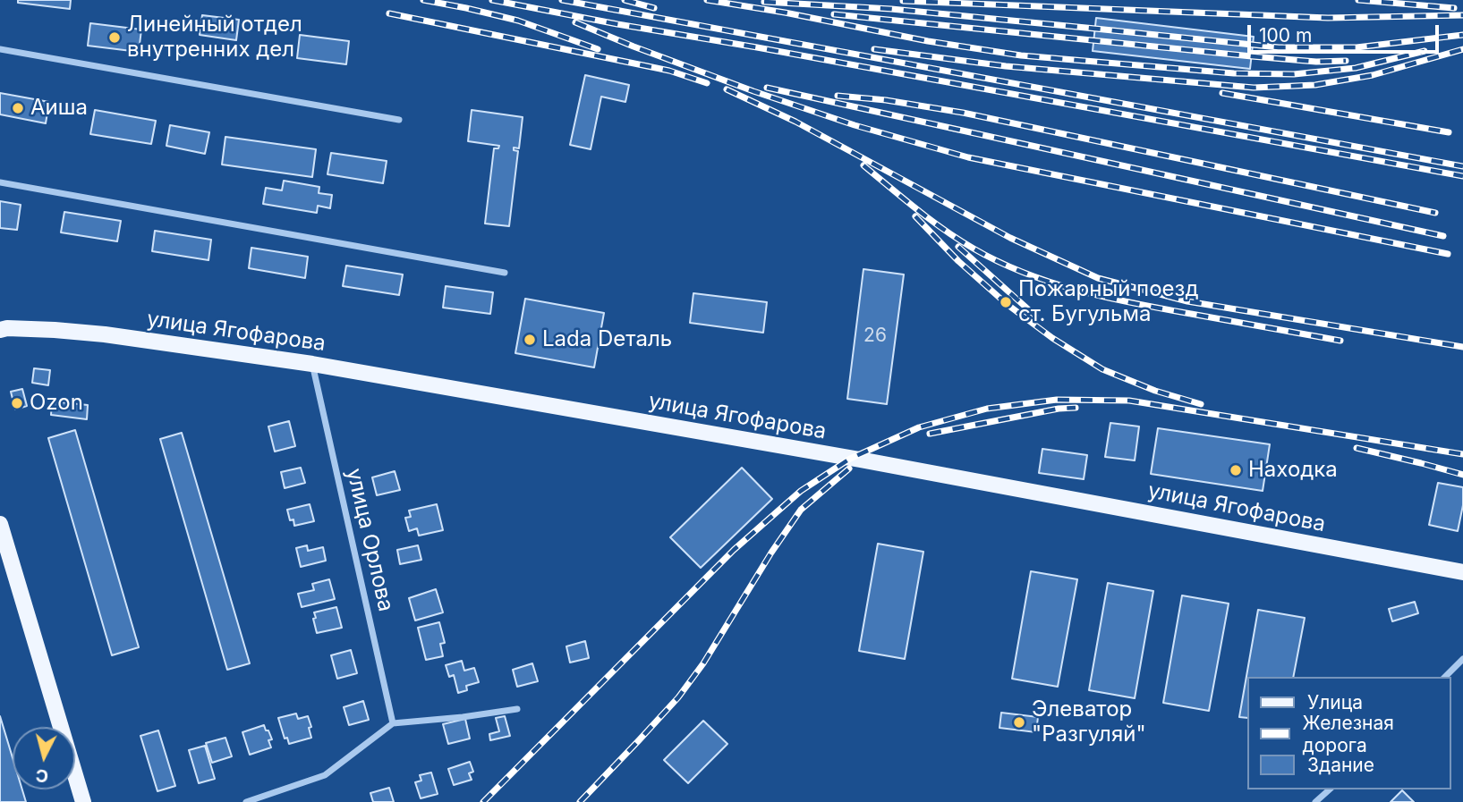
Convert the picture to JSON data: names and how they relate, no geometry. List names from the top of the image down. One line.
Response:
{"streets":{"main road":["улица Ягофарова"],"street":["улица Орлова"]},"crossings":[["улица Ягофарова","улица Орлова"]],"places":["Линейный отдел внутренних дел","Аиша","Пожарный поезд ст. Бугульма","Lada Dеталь","Ozon","Находка","Элеватор \"Разгуляй\""],"house_numbers":["26"],"legend":["Улица","Железная дорога","Здание"],"scale_bar":"100 m","north":"bottom"}
